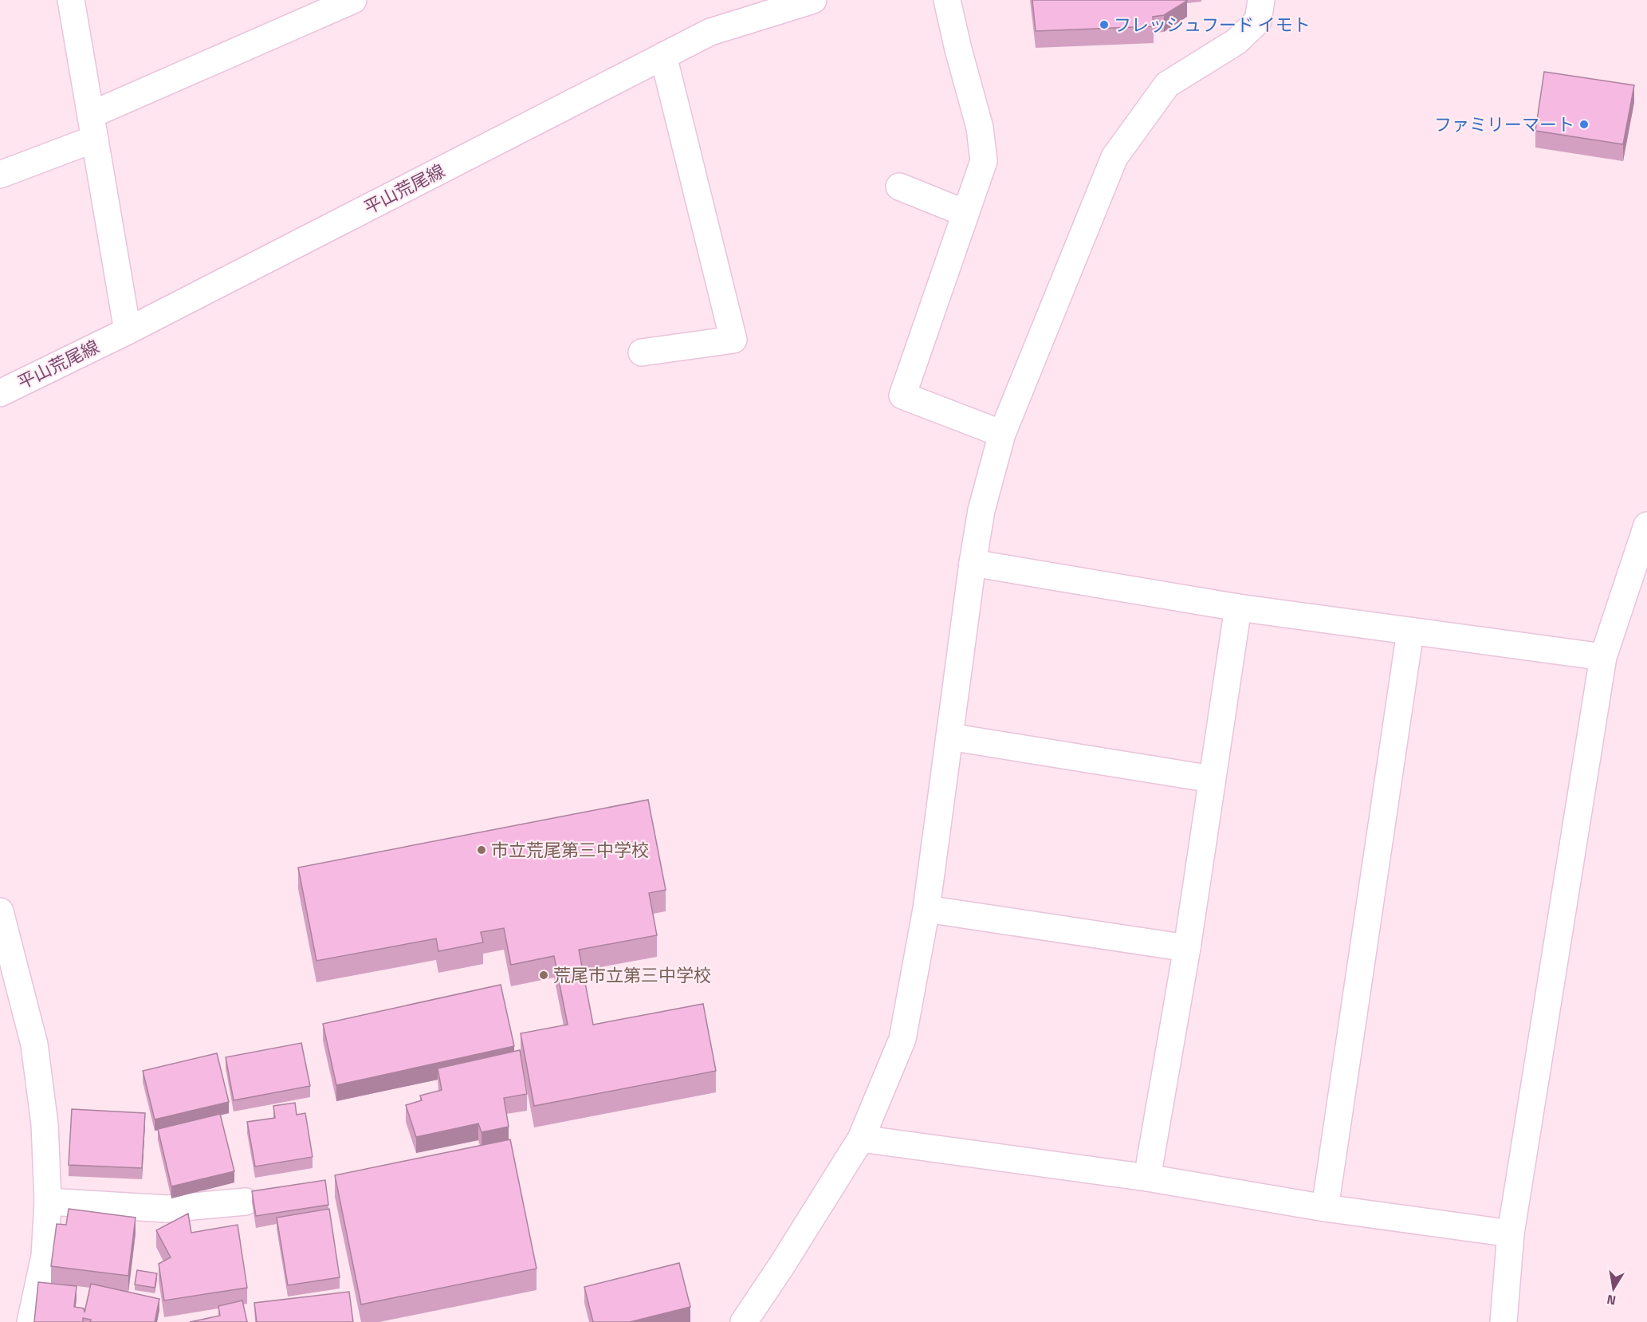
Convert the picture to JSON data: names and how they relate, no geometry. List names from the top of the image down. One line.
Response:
{"streets":{"street":["平山荒尾線"]},"places":["フレッシュフード イモト","ファミリーマート","市立荒尾第三中学校","荒尾市立第三中学校"],"north":"bottom"}
